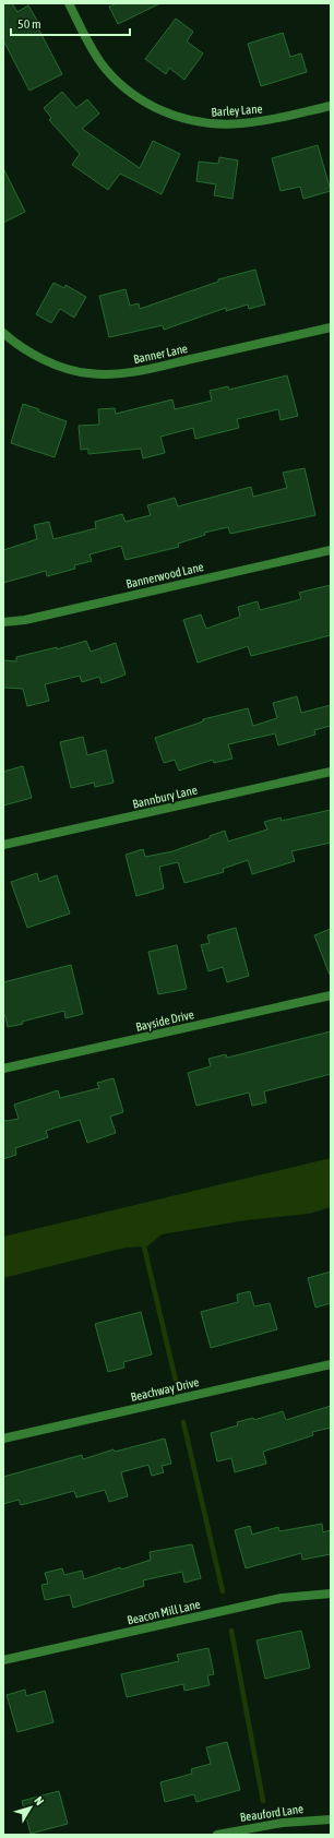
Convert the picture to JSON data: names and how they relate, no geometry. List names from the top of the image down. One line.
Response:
{"streets":{"street":["Barley Lane","Banner Lane","Bannerwood Lane","Bannbury Lane","Bayside Drive","Beachway Drive","Beacon Mill Lane","Beauford Lane"]},"scale_bar":"50 m","north":"top right"}
